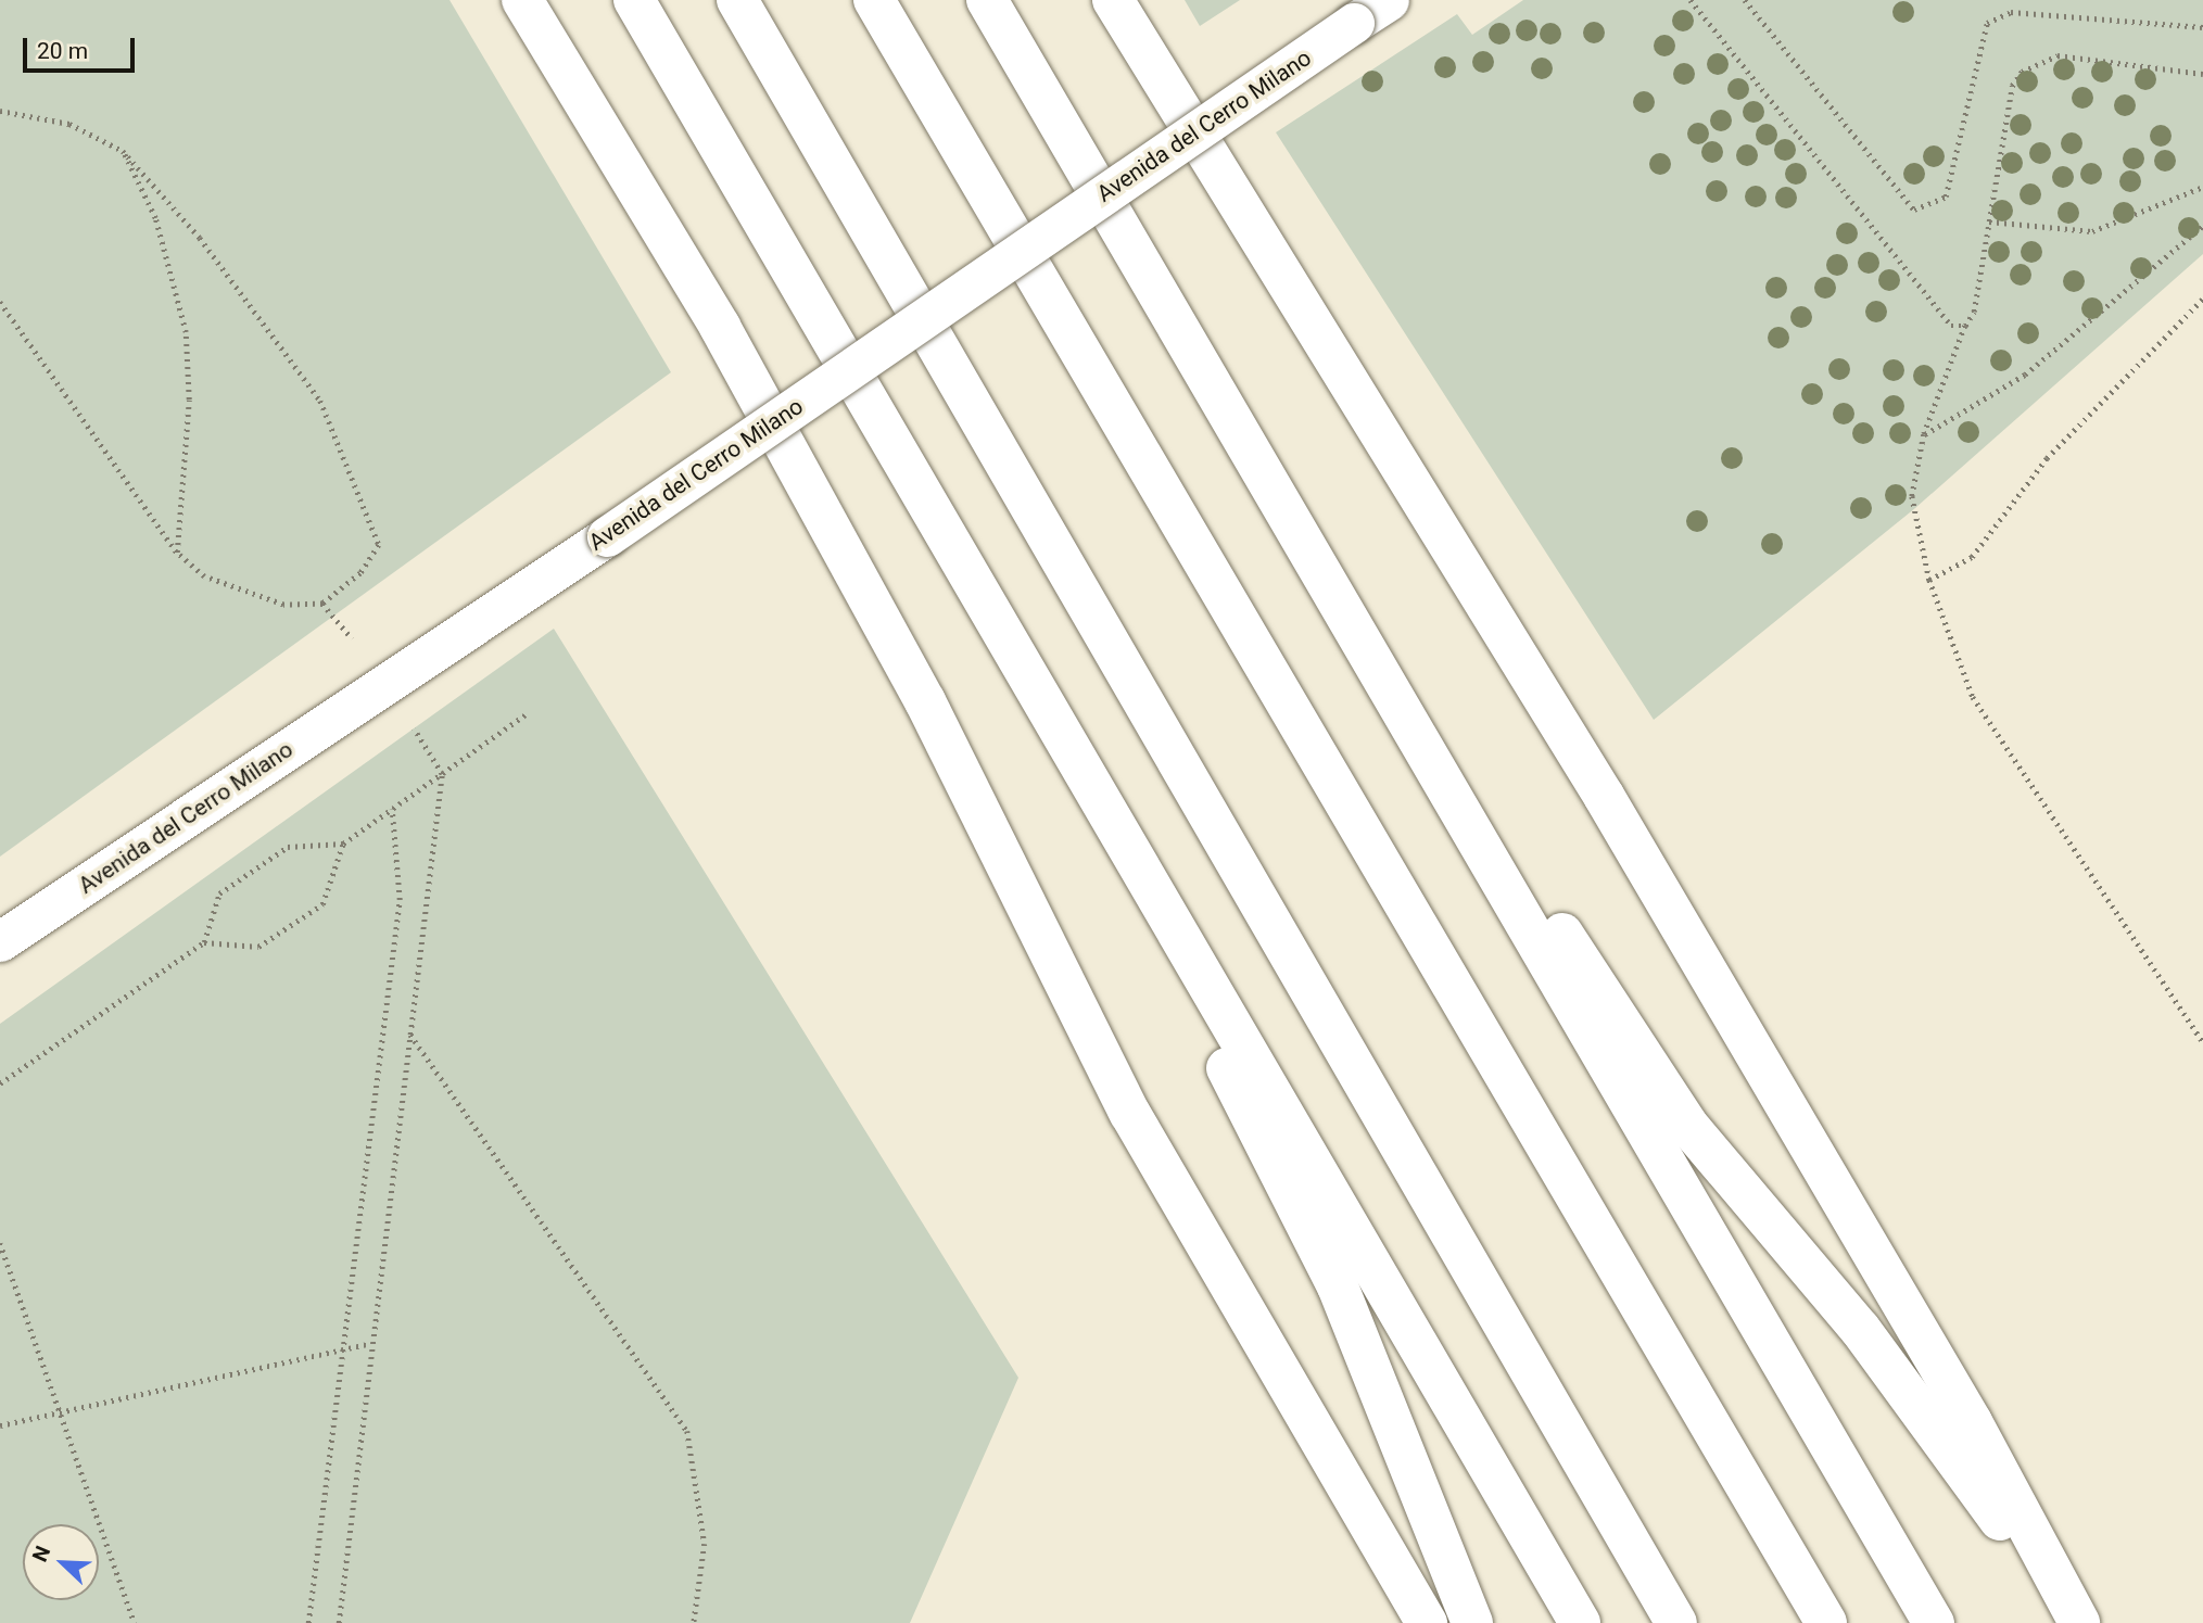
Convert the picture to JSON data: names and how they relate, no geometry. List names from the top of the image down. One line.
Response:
{"streets":{"street":["Avenida del Cerro Milano"]},"scale_bar":"20 m","north":"top left"}
